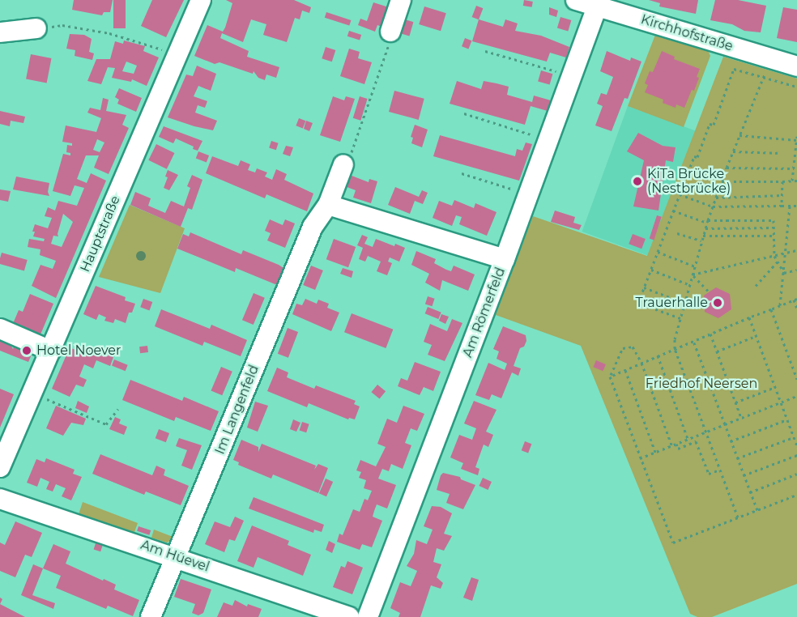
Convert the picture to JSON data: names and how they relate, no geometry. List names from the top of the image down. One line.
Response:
{"streets":{"street":["Kirchhofstraße","Hauptstraße","Am Römerfeld","Im Langenfeld","Am Hüevel"]},"crossings":[["Kirchhofstraße","Am Römerfeld"],["Im Langenfeld","Am Hüevel"]],"parks":["Friedhof Neersen"],"places":["KiTa Brücke (Nestbrücke)","Trauerhalle","Hotel Noever"]}
